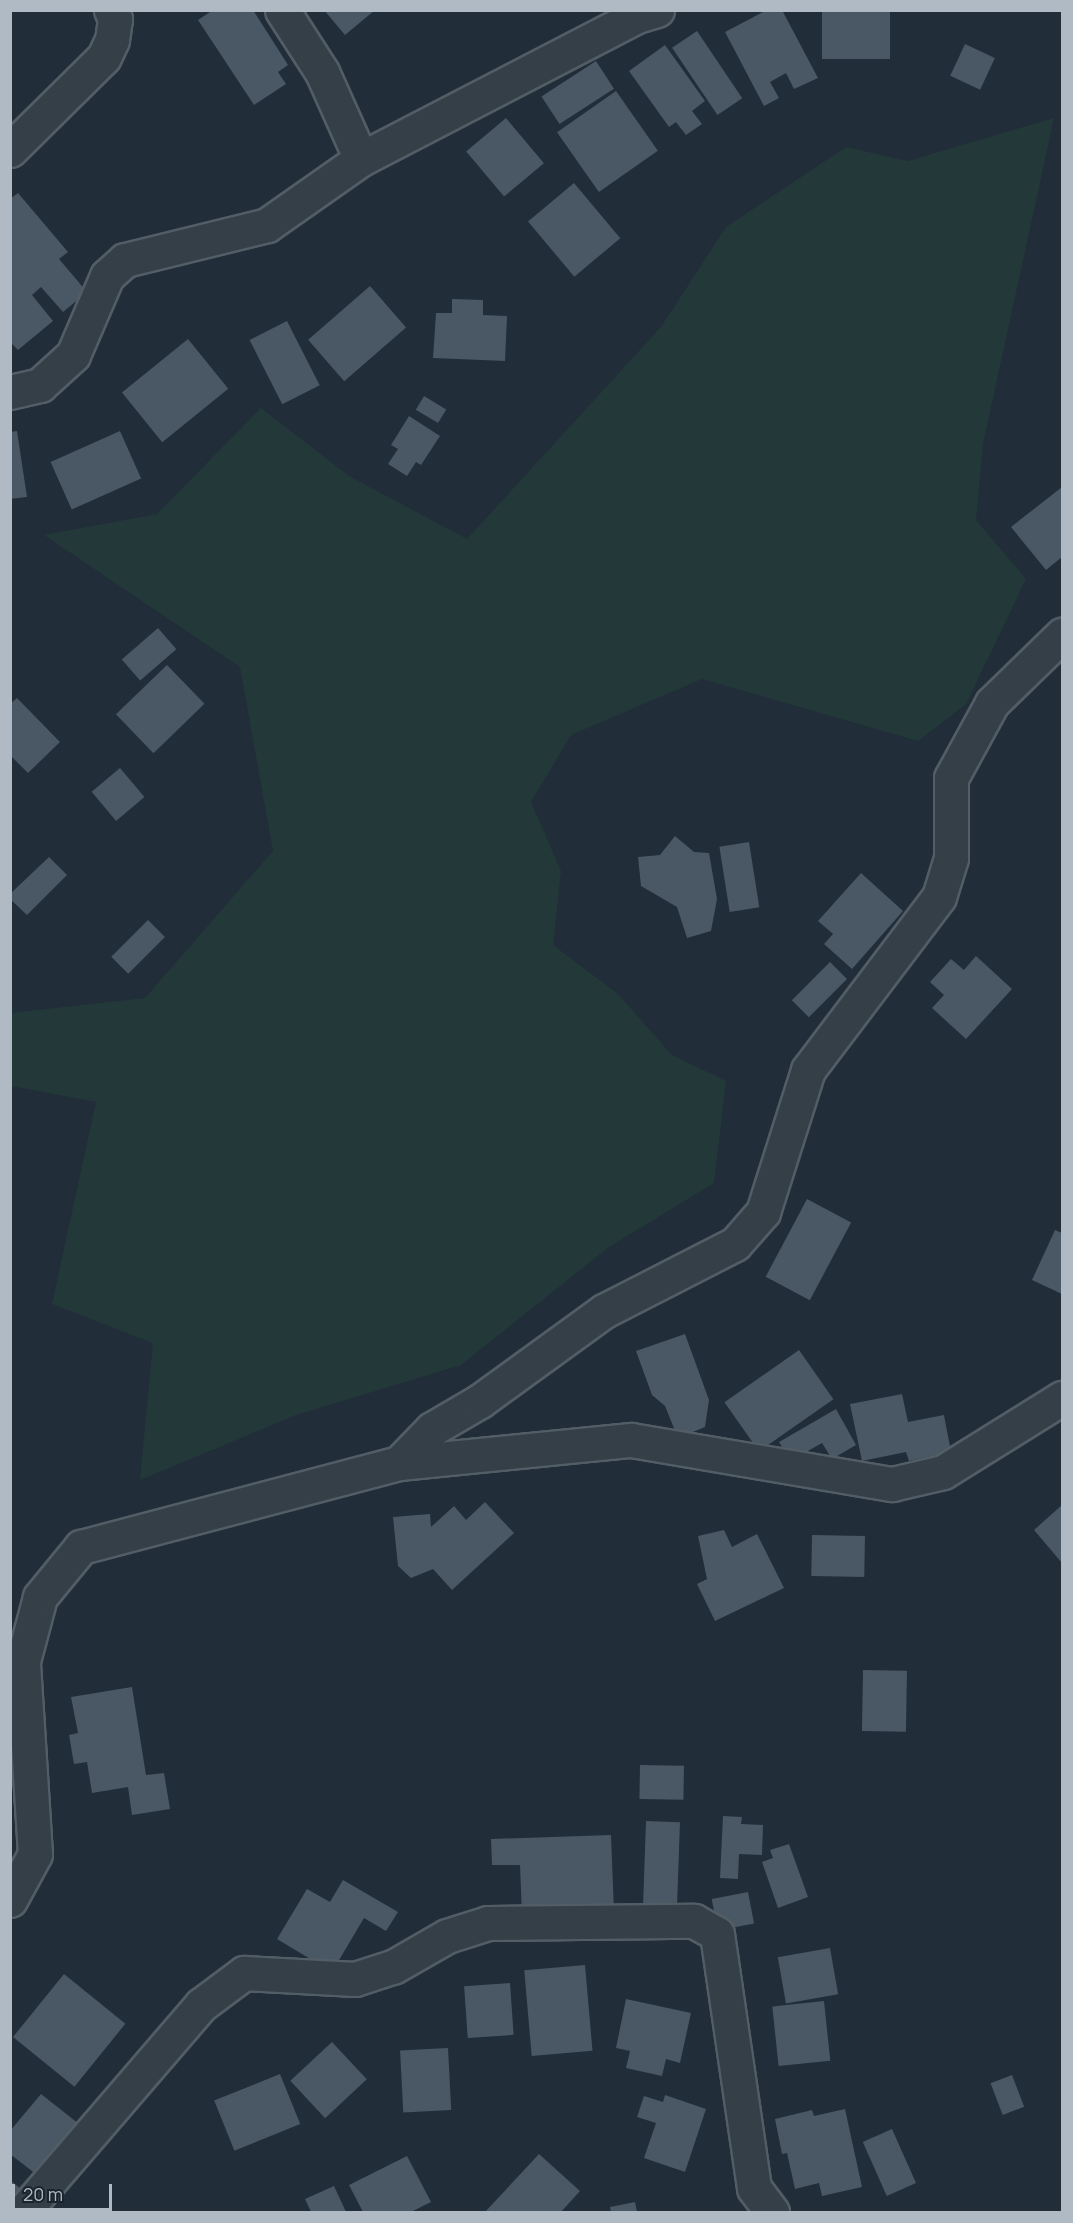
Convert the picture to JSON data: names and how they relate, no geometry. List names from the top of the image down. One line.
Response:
{"scale_bar":"20 m"}
